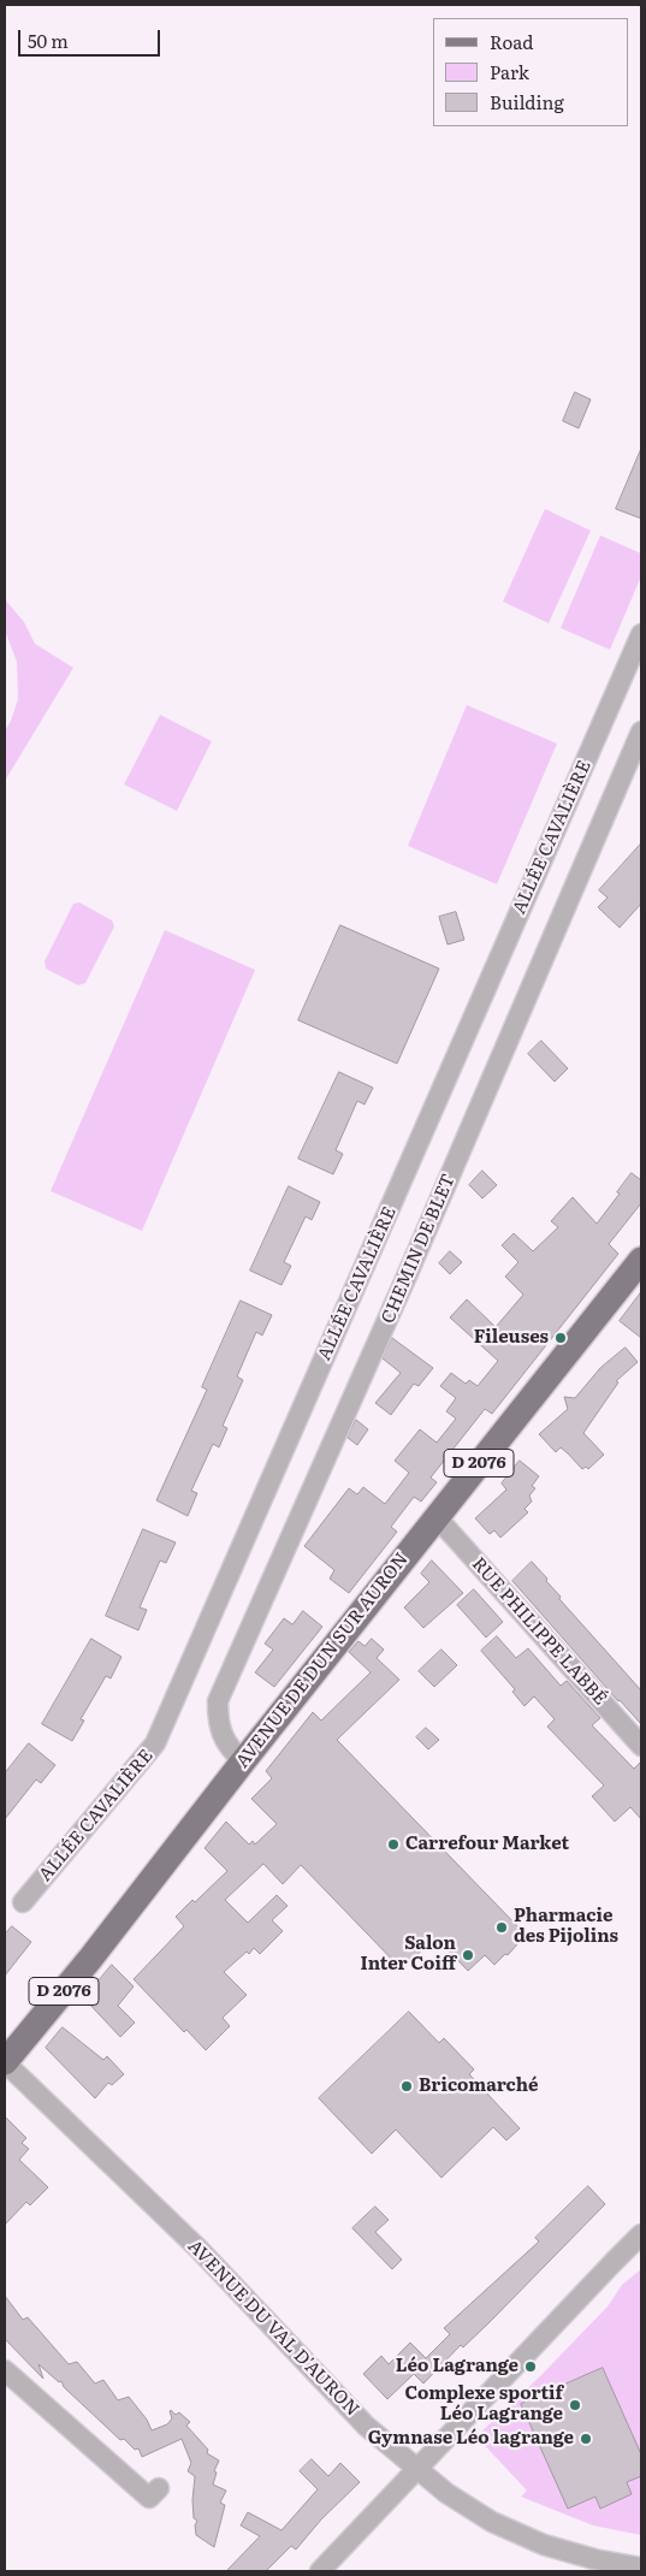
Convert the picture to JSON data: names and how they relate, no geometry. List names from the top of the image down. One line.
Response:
{"streets":{"main road":["D 2076","AVENUE DE DUN SUR AURON"],"street":["ALLÉE CAVALIÈRE","CHEMIN DE BLET","RUE PHILIPPE LABBÉ","AVENUE DU VAL D'AURON"]},"crossings":[["CHEMIN DE BLET","AVENUE DE DUN SUR AURON"],["RUE PHILIPPE LABBÉ","AVENUE DE DUN SUR AURON"],["AVENUE DE DUN SUR AURON","AVENUE DU VAL D'AURON"]],"places":["Fileuses","Carrefour Market","Pharmacie des Pijolins","Salon Inter Coiff","Bricomarché","Léo Lagrange","Complexe sportif Léo Lagrange","Gymnase Léo lagrange"],"legend":["Road","Park","Building"],"scale_bar":"50 m"}
